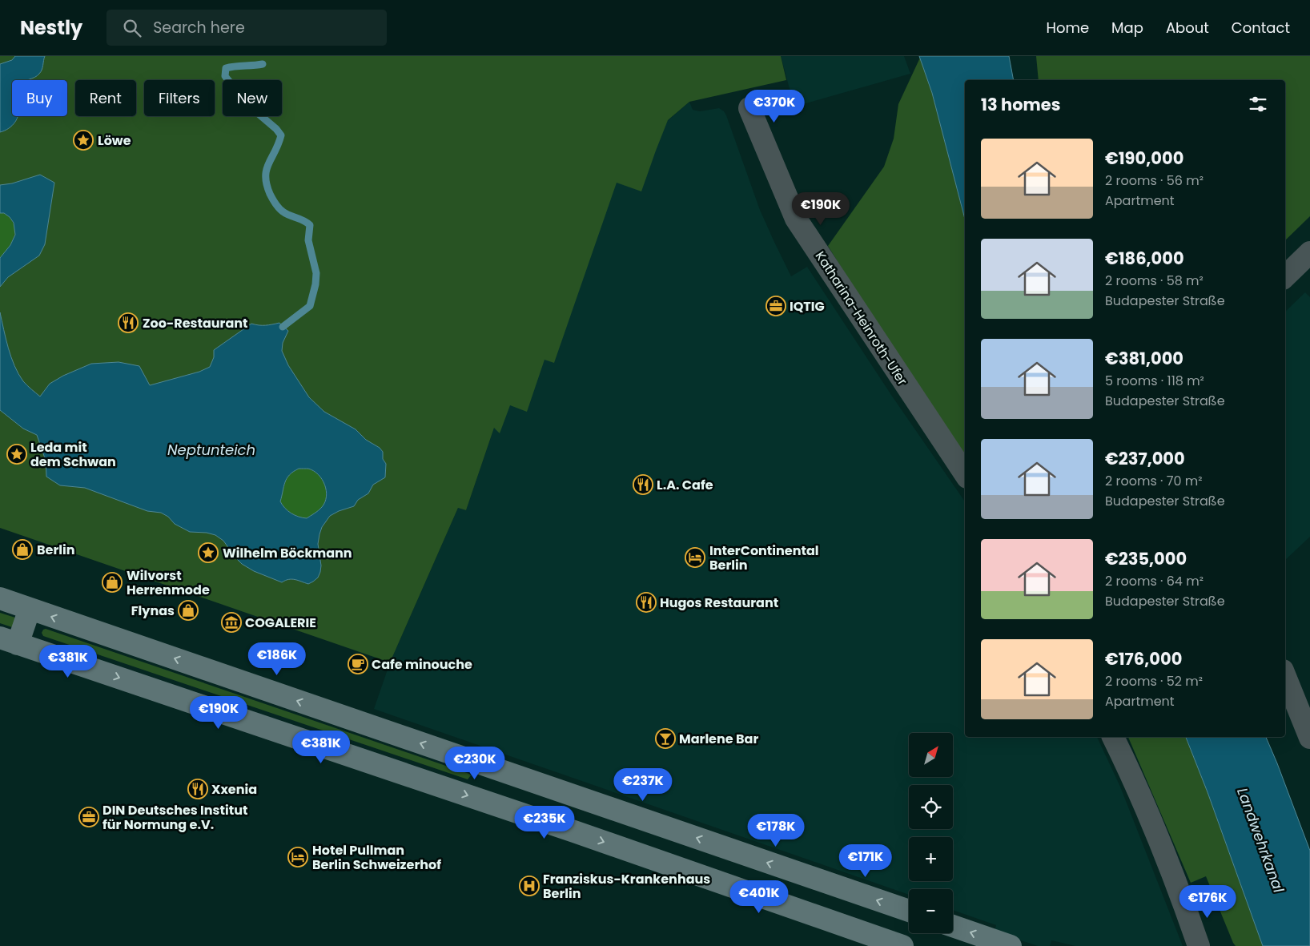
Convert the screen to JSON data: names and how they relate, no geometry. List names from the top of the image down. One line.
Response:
{"streets":{"street":["Katharina-Heinroth-Ufer"]},"water":["Neptunteich","Landwehrkanal"],"places":{"place":["Löwe","Leda mit dem Schwan","Wilhelm Böckmann"],"office":["IQTIG","DIN Deutsches Institut für Normung e.V."],"restaurant":["Zoo-Restaurant","L.A. Cafe","Hugos Restaurant","Xxenia"],"shop":["Berlin","Wilvorst Herrenmode","Flynas"],"hotel":["InterContinental Berlin","Hotel Pullman Berlin Schweizerhof"],"museum":["COGALERIE"],"cafe":["Cafe minouche"],"bar":["Marlene Bar"],"hospital":["Franziskus-Krankenhaus Berlin"]},"north":"top right","page":{"header":"Nestly","search":"Search here","nav":["Home","Map","About","Contact"],"chip":["Buy","Rent","Filters","New"],"heading":"13 homes","price":["€370K","€190K","€186K","€381K","€190K","€381K","€230K","€237K","€235K","€178K","€171K","€401K","€176K"],"list":[{"name":"€190,000","note":"2 rooms · 56 m² · Apartment"},{"name":"€186,000","note":"2 rooms · 58 m² · Budapester Straße"},{"name":"€381,000","note":"5 rooms · 118 m² · Budapester Straße"},{"name":"€237,000","note":"2 rooms · 70 m² · Budapester Straße"},{"name":"€235,000","note":"2 rooms · 64 m² · Budapester Straße"},{"name":"€176,000","note":"2 rooms · 52 m² · Apartment"}],"map_buttons":["+","−"]}}
